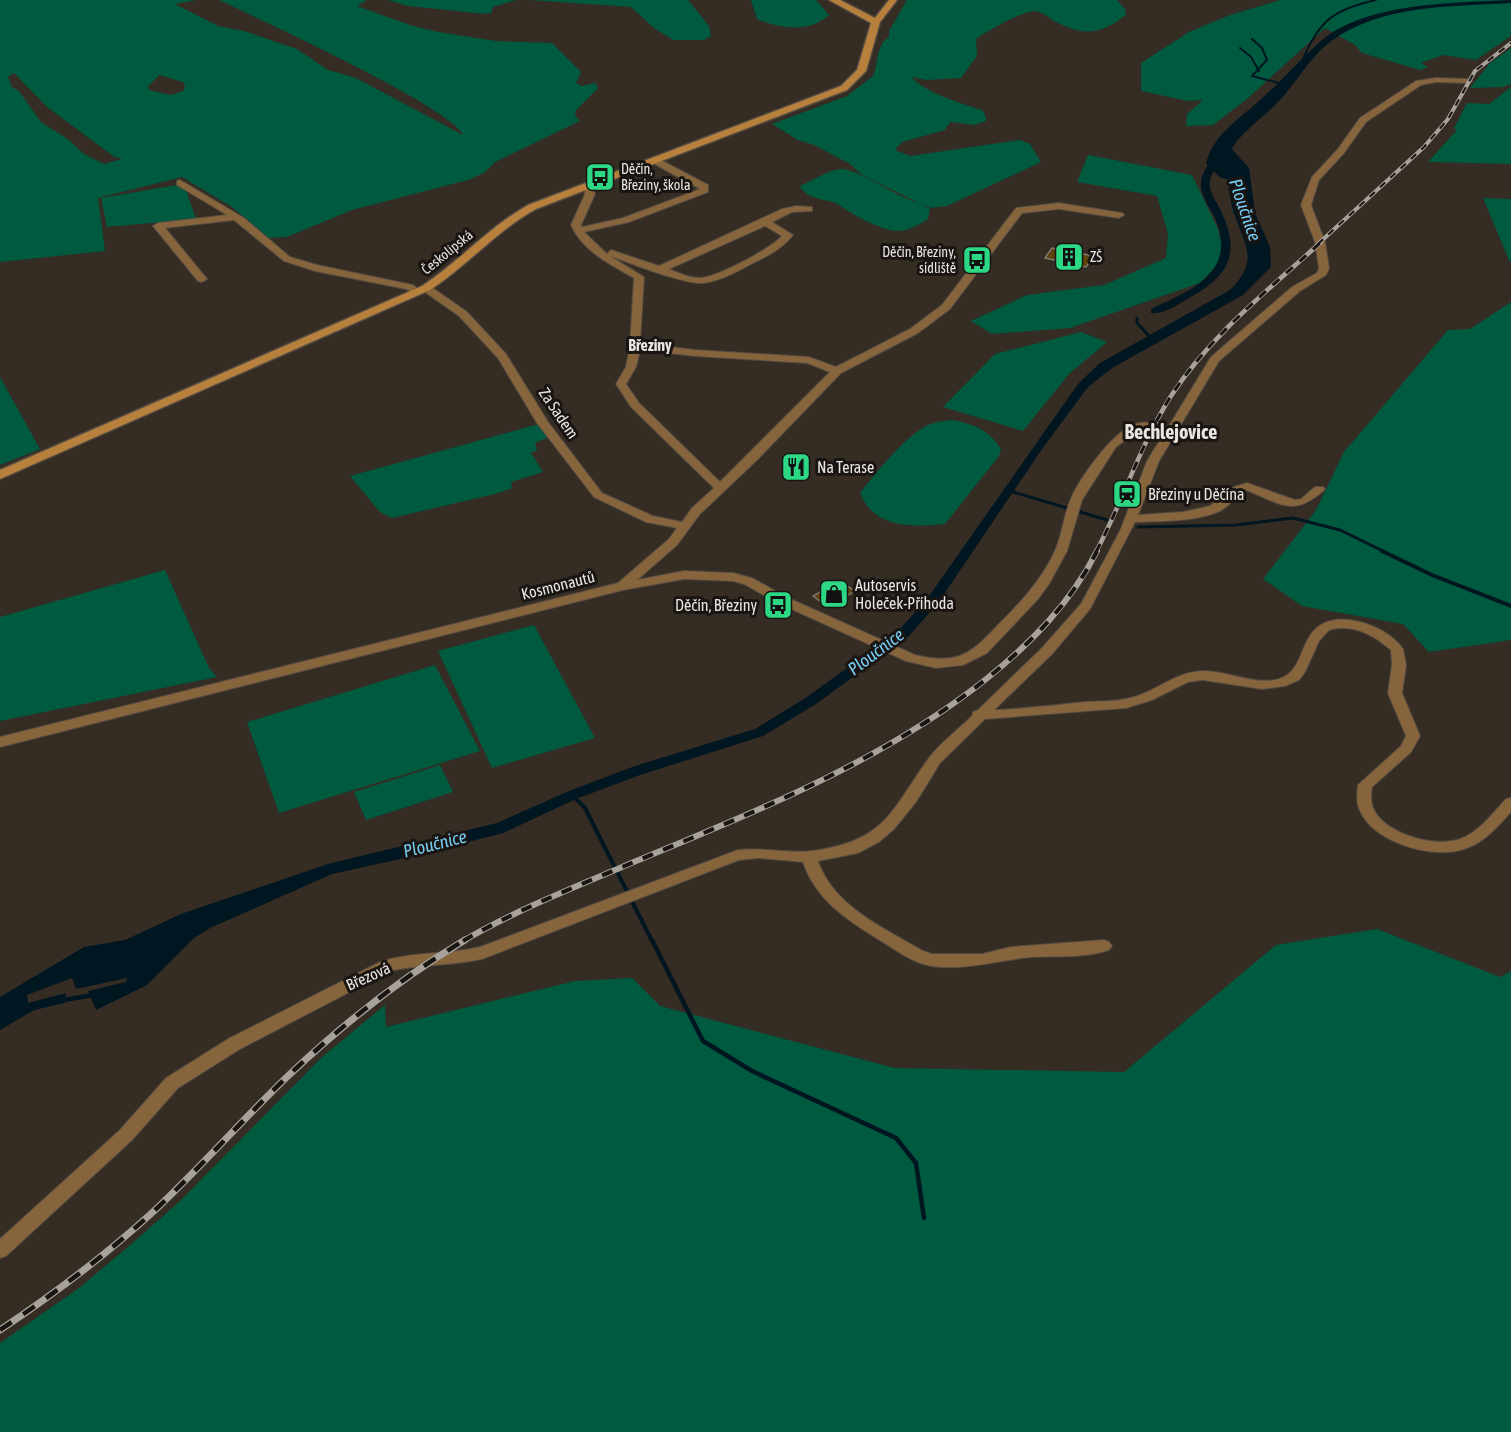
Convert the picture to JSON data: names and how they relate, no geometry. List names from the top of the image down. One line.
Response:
{"streets":{"main road":["Českolipská"],"street":["Za Sadem","Kosmonautů","Březová"]},"crossings":[["Českolipská","Za Sadem"],["Za Sadem","Kosmonautů"]],"districts":["Březiny","Bechlejovice"],"water":["Ploučnice"],"places":{"bus stop":["Děčín, Březiny, škola","Děčín, Březiny, sídliště","Děčín, Březiny"],"building":["ZŠ"],"restaurant":["Na Terase"],"station":["Březiny u Děčína"],"shop":["Autoservis Holeček-Příhoda"]}}
